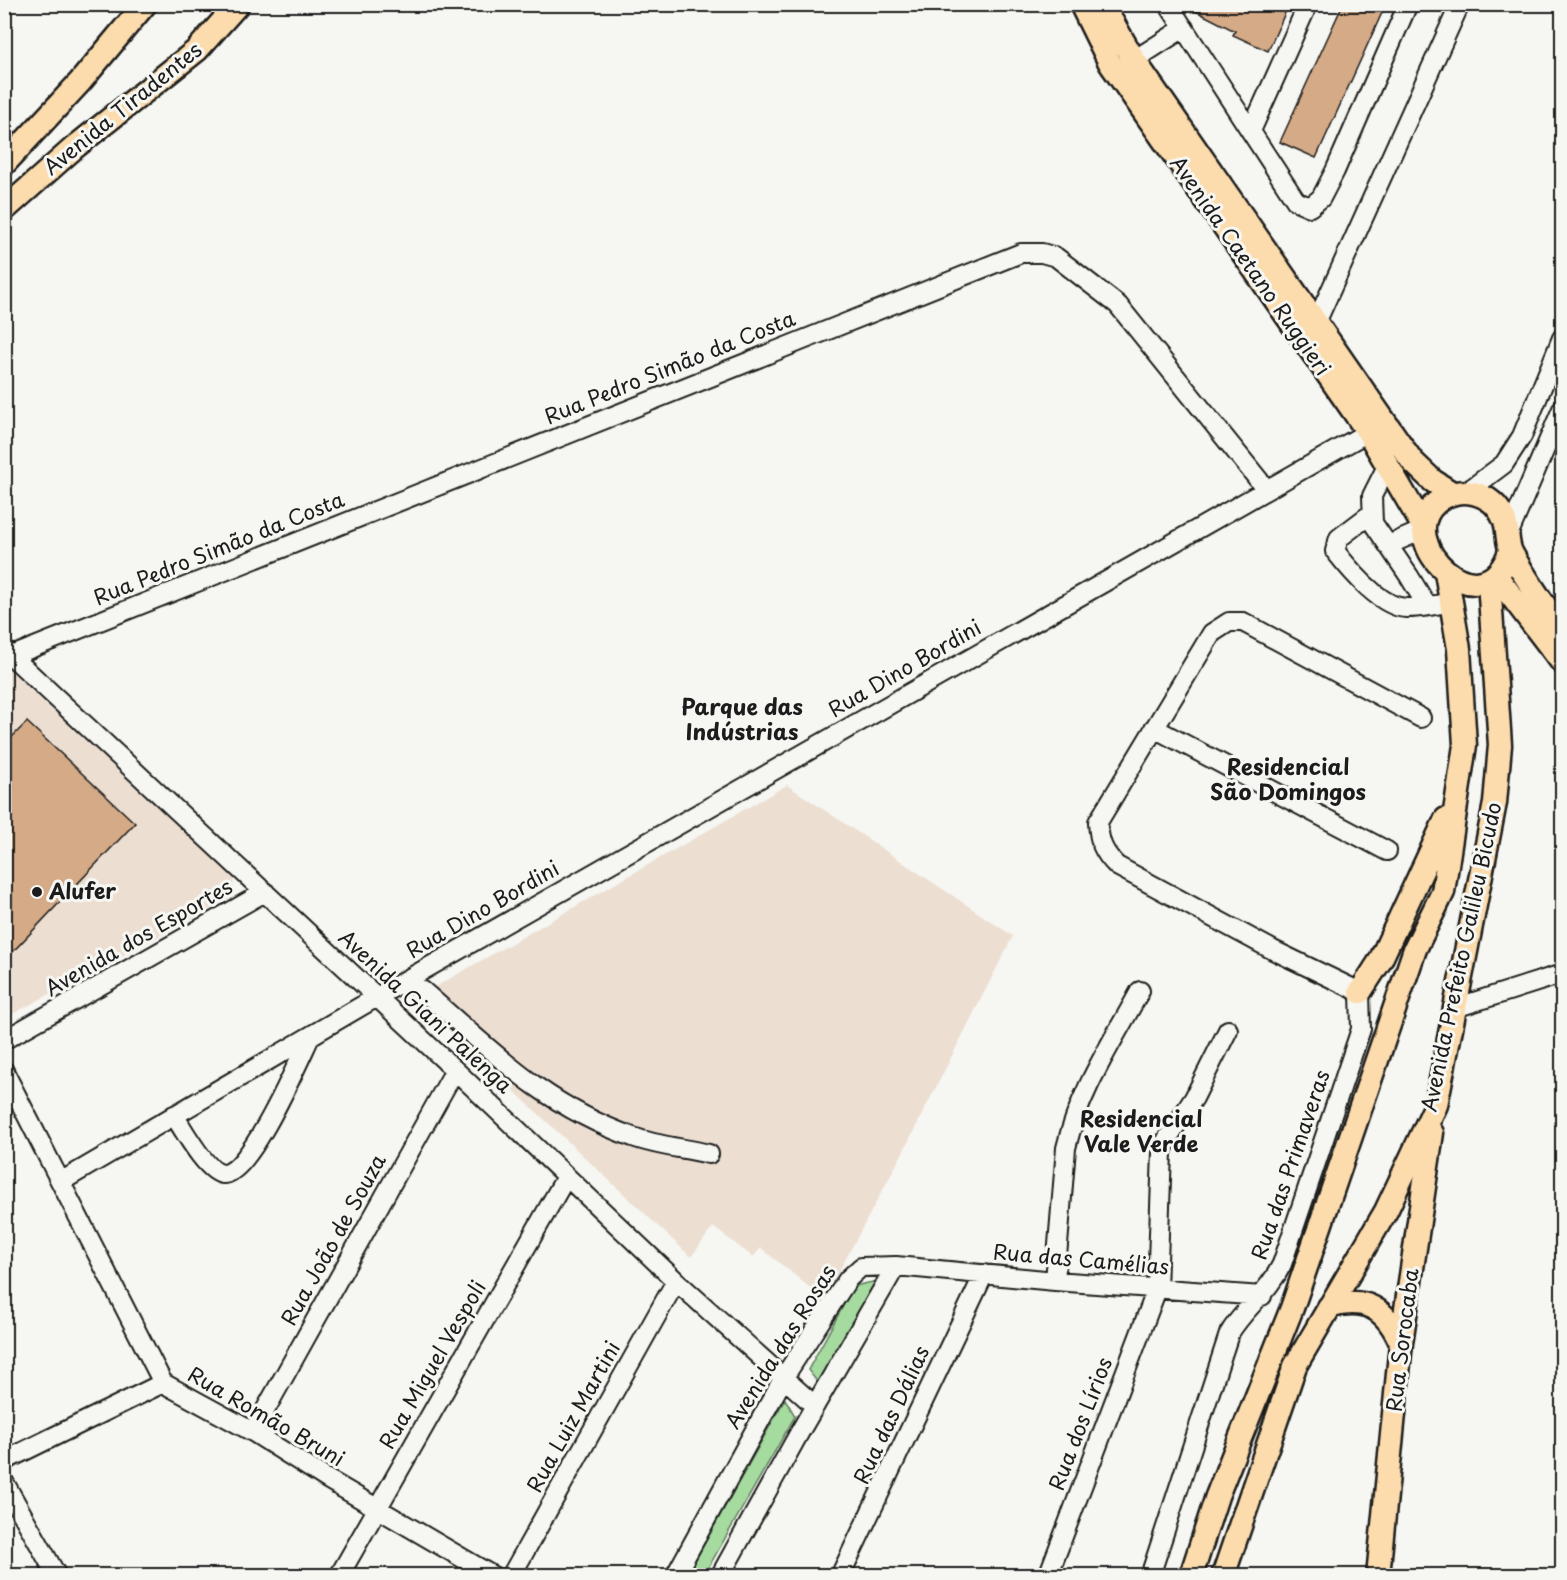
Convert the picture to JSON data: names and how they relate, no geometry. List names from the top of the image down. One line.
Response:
{"streets":{"main road":["Avenida Tiradentes","Avenida Caetano Ruggieri","Avenida Prefeito Galileu Bicudo","Rua Sorocaba"],"street":["Rua Pedro Simão da Costa","Rua Dino Bordini","Avenida dos Esportes","Avenida Giani Palenga","Rua das Primaveras","Rua João de Souza","Rua das Camélias","Avenida das Rosas","Rua Miguel Vespoli","Rua das Dálias","Rua Romão Bruni","Rua Luiz Martini","Rua dos Lírios"]},"crossings":[["Avenida Caetano Ruggieri","Rua Dino Bordini"],["Avenida Caetano Ruggieri","Avenida Prefeito Galileu Bicudo"],["Rua Pedro Simão da Costa","Rua Dino Bordini"],["Rua Pedro Simão da Costa","Avenida Giani Palenga"],["Rua Dino Bordini","Avenida Giani Palenga"],["Rua Dino Bordini","Rua Romão Bruni"],["Avenida dos Esportes","Avenida Giani Palenga"],["Avenida Prefeito Galileu Bicudo","Rua Sorocaba"],["Avenida Giani Palenga","Rua João de Souza"],["Avenida Giani Palenga","Avenida das Rosas"],["Avenida Giani Palenga","Rua Miguel Vespoli"],["Avenida Giani Palenga","Rua Luiz Martini"],["Rua das Primaveras","Rua das Camélias"],["Rua João de Souza","Rua Romão Bruni"],["Rua das Camélias","Avenida das Rosas"],["Rua das Camélias","Rua das Dálias"],["Rua das Camélias","Rua dos Lírios"],["Rua Miguel Vespoli","Rua Romão Bruni"]],"districts":["Parque das Indústrias","Residencial São Domingos","Residencial Vale Verde"],"places":["Alufer"]}
